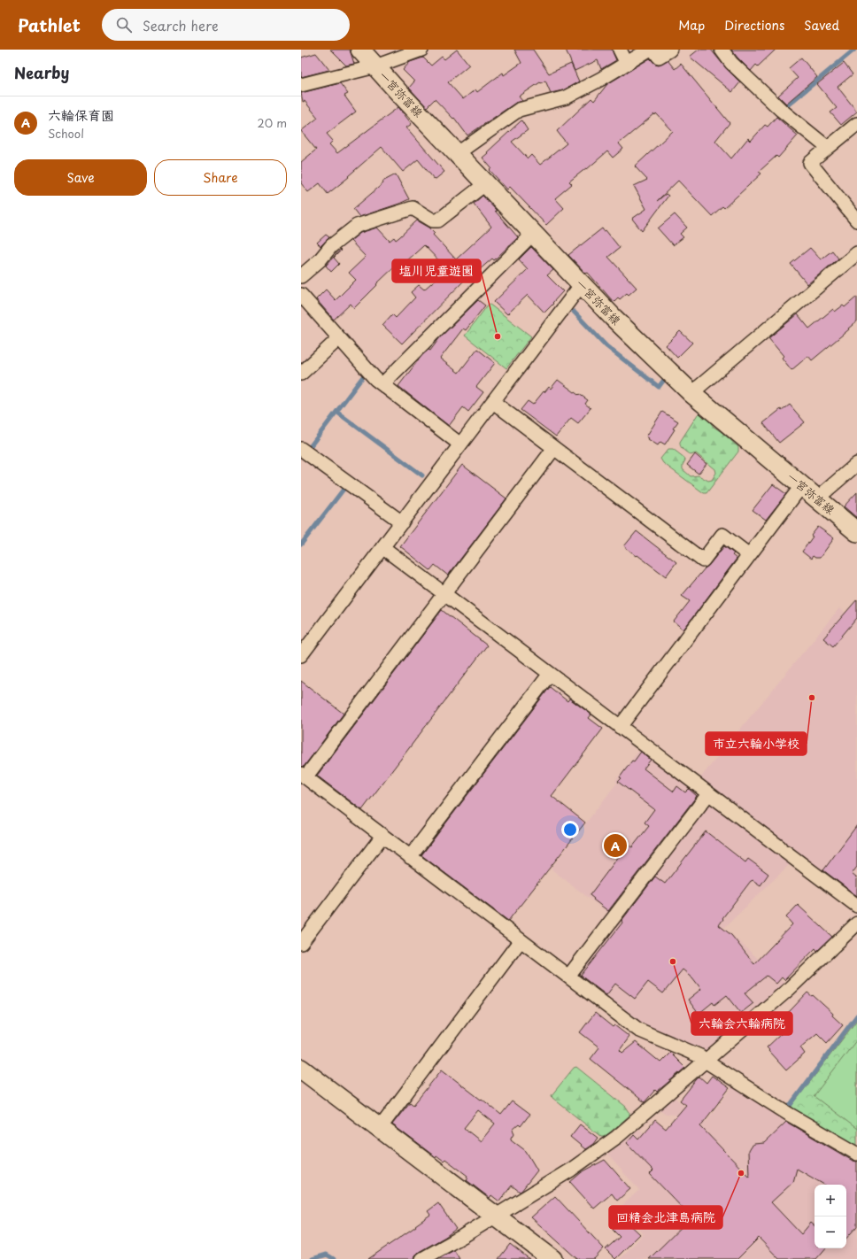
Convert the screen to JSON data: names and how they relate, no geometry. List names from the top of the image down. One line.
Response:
{"streets":{"main road":["一宮弥富線"]},"places":["塩川児童遊園","市立六輪小学校","六輪会六輪病院","回精会北津島病院"],"page":{"header":"Pathlet","search":"Search here","nav":["Map","Directions","Saved"],"heading":"Nearby","list":[{"mark":"A","name":"六輪保育園","note":"School","value":"20 m"}],"buttons":["Save","Share"],"pins":"A","map_buttons":["+","−"]}}
